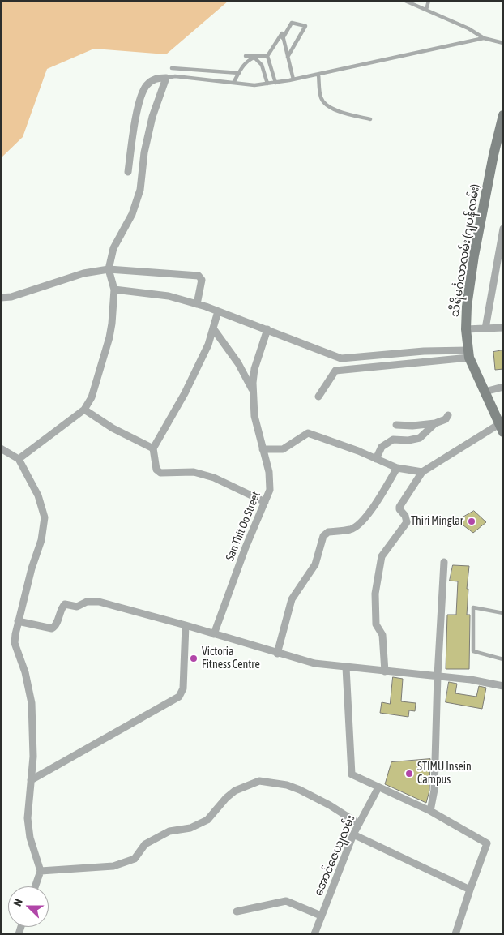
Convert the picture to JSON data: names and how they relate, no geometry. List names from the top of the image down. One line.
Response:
{"streets":{"street":["သီရိမင်္ဂလာလမ်း (ဂျပန်လမ်း)","San Thit Oo Street","အောင်ဇေယျလမ်း"]},"places":["Thiri Minglar","Victoria Fitness Centre","STIMU Insein Campus"],"north":"left"}
